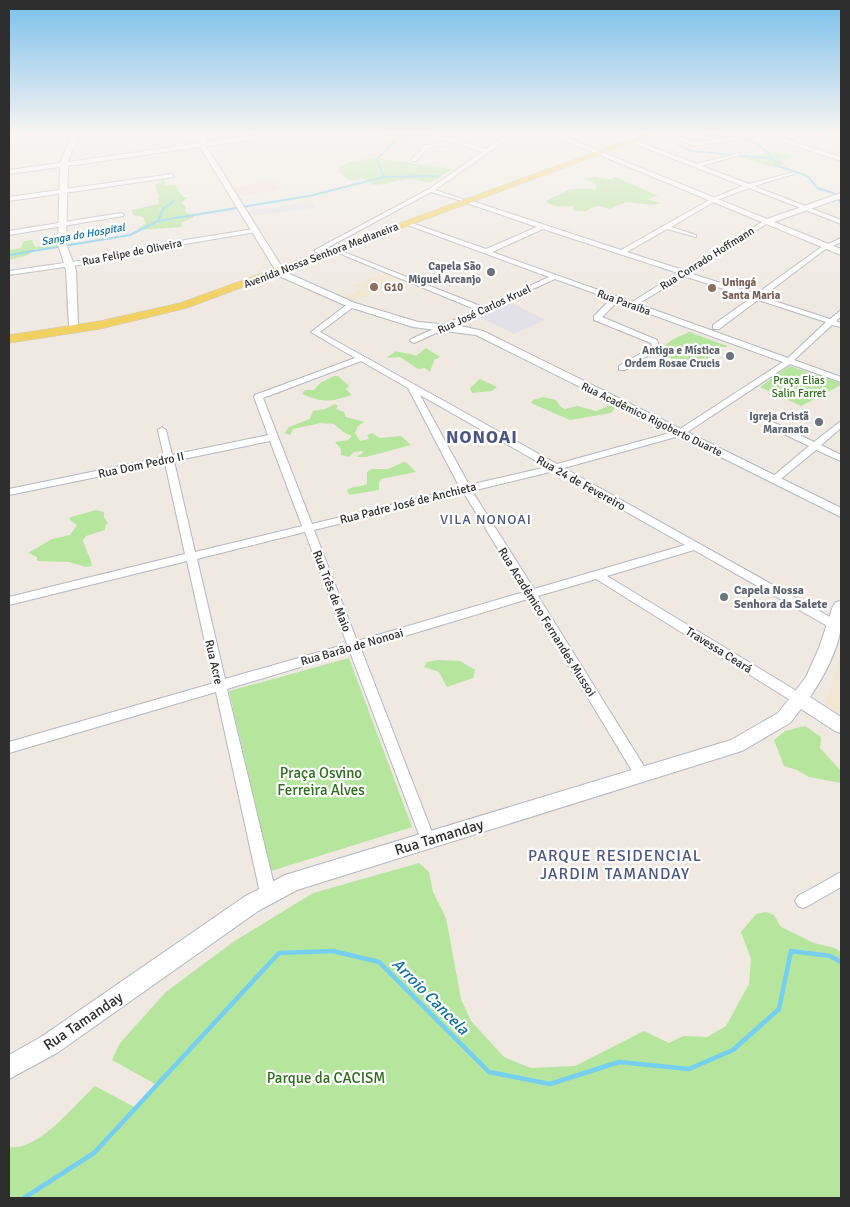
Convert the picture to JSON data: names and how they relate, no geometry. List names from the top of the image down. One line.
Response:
{"streets":{"main road":["Avenida Nossa Senhora Medianeira"],"street":["Rua Felipe de Oliveira","Rua Conrado Hoffmann","Rua Paraíba","Rua José Carlos Kruel","Rua Acadêmico Rigoberto Duarte","Rua Dom Pedro II","Rua 24 de Fevereiro","Rua Padre José de Anchieta","Rua Três de Maio","Rua Acadêmico Fernandes Mussoi","Rua Barão de Nonoai","Travessa Ceará","Rua Acre","Rua Tamanday"]},"crossings":[["Avenida Nossa Senhora Medianeira","Rua Paraíba"],["Avenida Nossa Senhora Medianeira","Rua Acadêmico Rigoberto Duarte"],["Rua Conrado Hoffmann","Rua Paraíba"],["Rua Paraíba","Rua José Carlos Kruel"],["Rua Paraíba","Rua Padre José de Anchieta"],["Rua José Carlos Kruel","Rua Acadêmico Rigoberto Duarte"],["Rua Acadêmico Rigoberto Duarte","Rua 24 de Fevereiro"],["Rua Acadêmico Rigoberto Duarte","Rua Padre José de Anchieta"],["Rua Dom Pedro II","Rua Três de Maio"],["Rua Dom Pedro II","Rua Acre"],["Rua 24 de Fevereiro","Rua Padre José de Anchieta"],["Rua 24 de Fevereiro","Rua Três de Maio"],["Rua 24 de Fevereiro","Rua Acadêmico Fernandes Mussoi"],["Rua 24 de Fevereiro","Rua Barão de Nonoai"],["Rua 24 de Fevereiro","Rua Tamanday"],["Rua Padre José de Anchieta","Rua Três de Maio"],["Rua Padre José de Anchieta","Rua Acadêmico Fernandes Mussoi"],["Rua Padre José de Anchieta","Rua Acre"],["Rua Três de Maio","Rua Barão de Nonoai"],["Rua Três de Maio","Rua Tamanday"],["Rua Acadêmico Fernandes Mussoi","Rua Barão de Nonoai"],["Rua Acadêmico Fernandes Mussoi","Rua Tamanday"],["Rua Barão de Nonoai","Travessa Ceará"],["Rua Barão de Nonoai","Rua Acre"],["Travessa Ceará","Rua Tamanday"],["Rua Acre","Rua Tamanday"]],"districts":["NONOAI","VILA NONOAI","PARQUE RESIDENCIAL JARDIM TAMANDAY"],"water":["Sanga do Hospital","Arroio Cancela"],"parks":["Praça Elias Salin Farret","Praça Osvino Ferreira Alves","Parque da CACISM"],"places":["Capela São Miguel Arcanjo","G10","Uningá Santa Maria","Antiga e Mística Ordem Rosae Crucis","Igreja Cristã Maranata","Capela Nossa Senhora da Salete"]}
